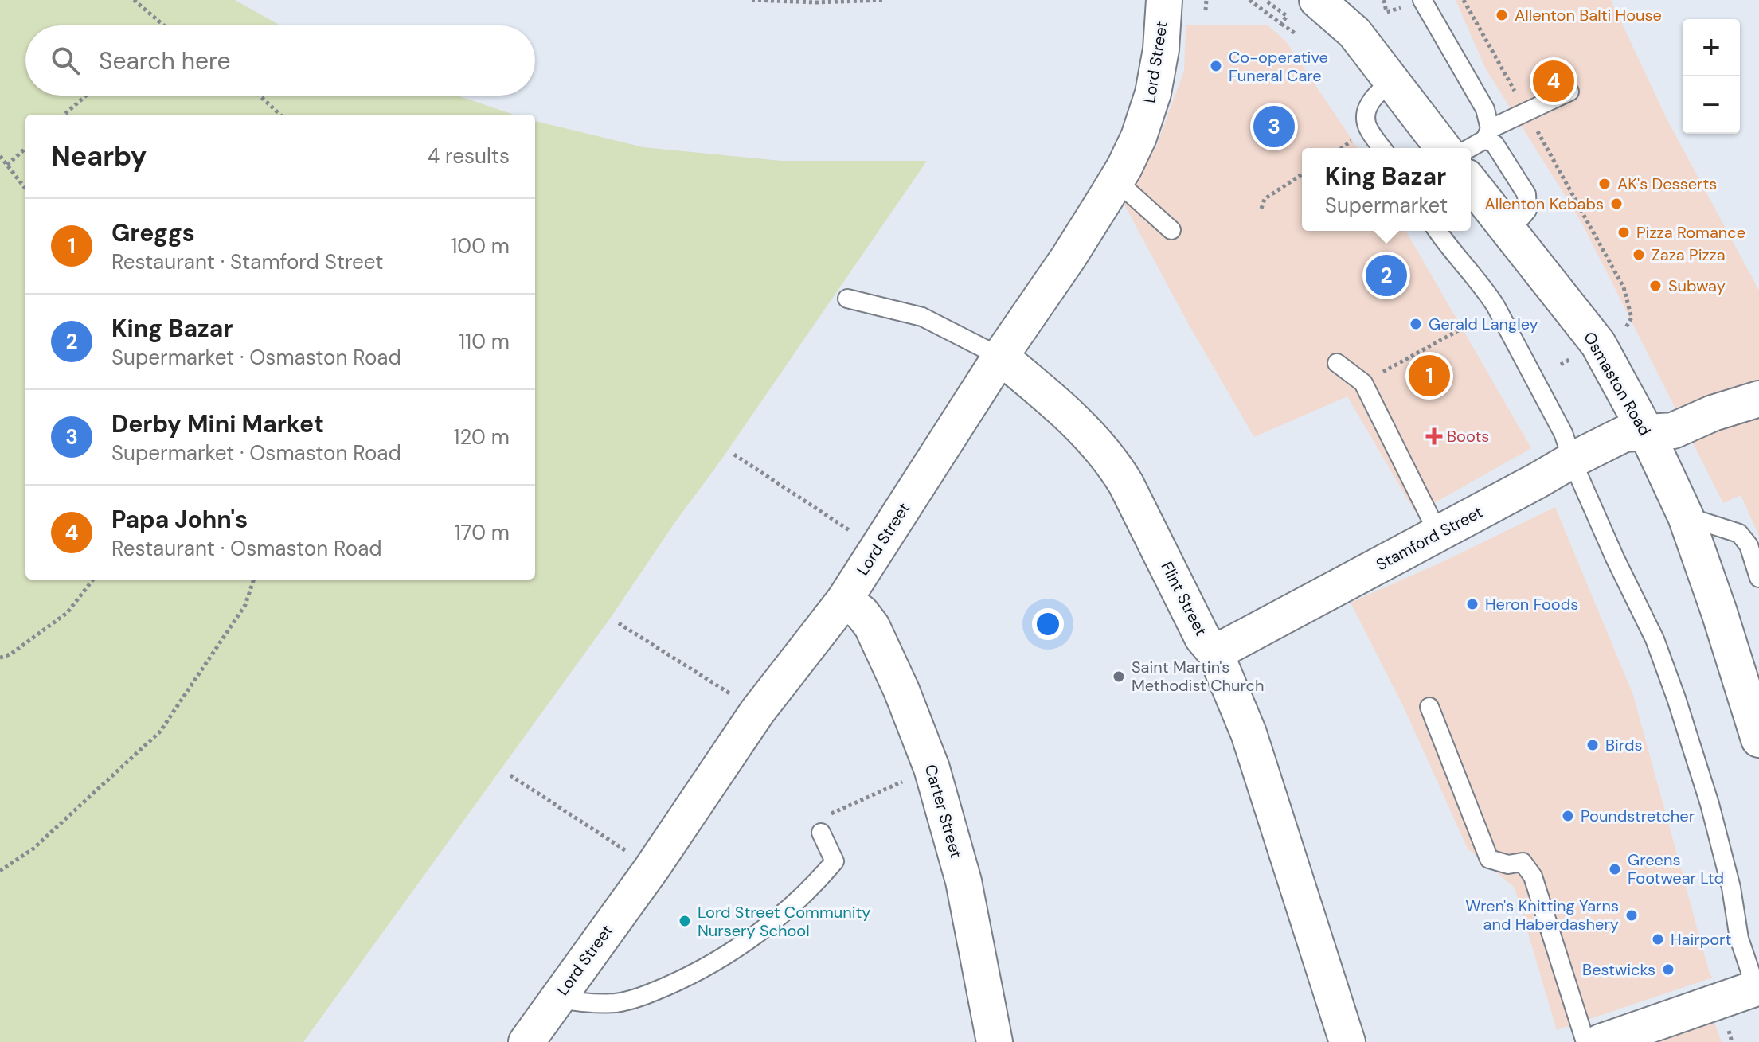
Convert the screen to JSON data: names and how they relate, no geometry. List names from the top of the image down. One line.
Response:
{"streets":{"street":["Lord Street","Osmaston Road","Stamford Street","Flint Street","Carter Street"]},"crossings":[["Lord Street","Flint Street"],["Lord Street","Carter Street"],["Osmaston Road","Stamford Street"],["Stamford Street","Flint Street"]],"places":{"other":["Allenton Balti House","Co-operative Funeral Care","AK's Desserts","Allenton Kebabs","Pizza Romance","Zaza Pizza","Subway","Gerald Langley","Heron Foods","Saint Martin's Methodist Church","Birds","Poundstretcher","Greens Footwear Ltd","Wren's Knitting Yarns and Haberdashery","Lord Street Community Nursery School","Hairport","Bestwicks"],"health":["Boots"]},"page":{"map_buttons":["+","−"],"search":"Search here","pins":["4","3","2","1"],"heading":["Nearby","4 results"],"popup":["King Bazar","Supermarket"],"list":[{"mark":"1","name":"Greggs","note":"Restaurant · Stamford Street","value":"100 m"},{"mark":"2","name":"King Bazar","note":"Supermarket · Osmaston Road","value":"110 m"},{"mark":"3","name":"Derby Mini Market","note":"Supermarket · Osmaston Road","value":"120 m"},{"mark":"4","name":"Papa John's","note":"Restaurant · Osmaston Road","value":"170 m"}]}}
